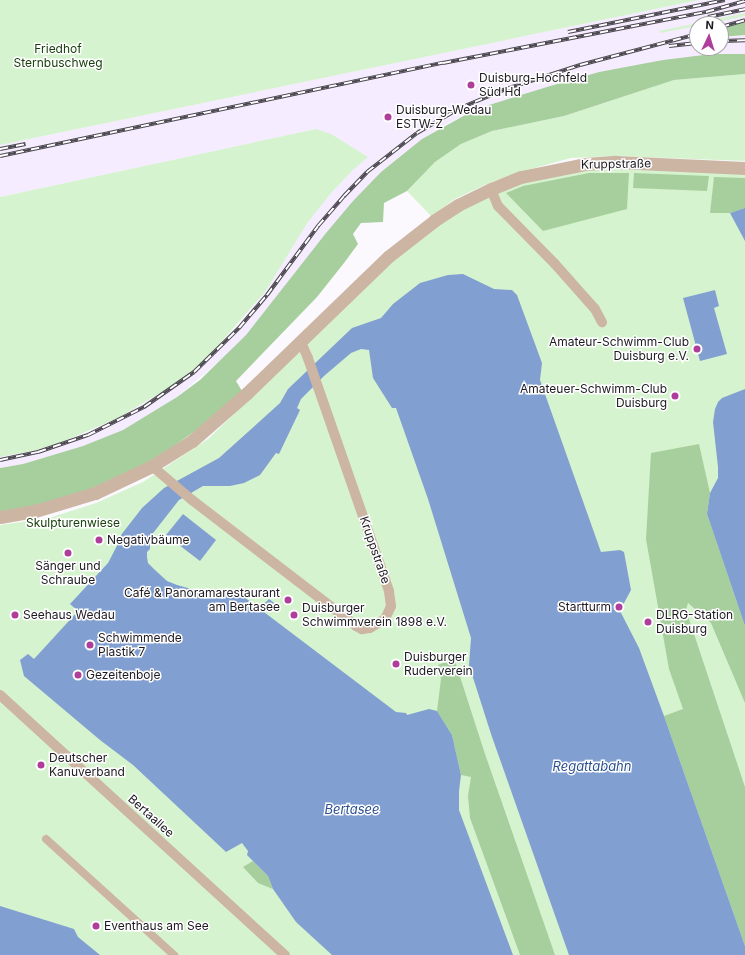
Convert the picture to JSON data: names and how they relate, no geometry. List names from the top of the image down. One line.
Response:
{"streets":{"street":["Kruppstraße","Bertaallee"]},"water":["Regattabahn","Bertasee"],"parks":["Friedhof Sternbuschweg","Skulpturenwiese"],"places":["Duisburg-Hochfeld Süd Hd","Duisburg-Wedau ESTW-Z","Amateur-Schwimm-Club Duisburg e.V.","Amateuer-Schwimm-Club Duisburg","Negativbäume","Sänger und Schraube","Café & Panoramarestaurant am Bertasee","Startturm","Seehaus Wedau","Duisburger Schwimmverein 1898 e.V.","DLRG-Station Duisburg","Schwimmende Plastik 7","Duisburger Ruderverein","Gezeitenboje","Deutscher Kanuverband","Eventhaus am See"],"north":"top"}
